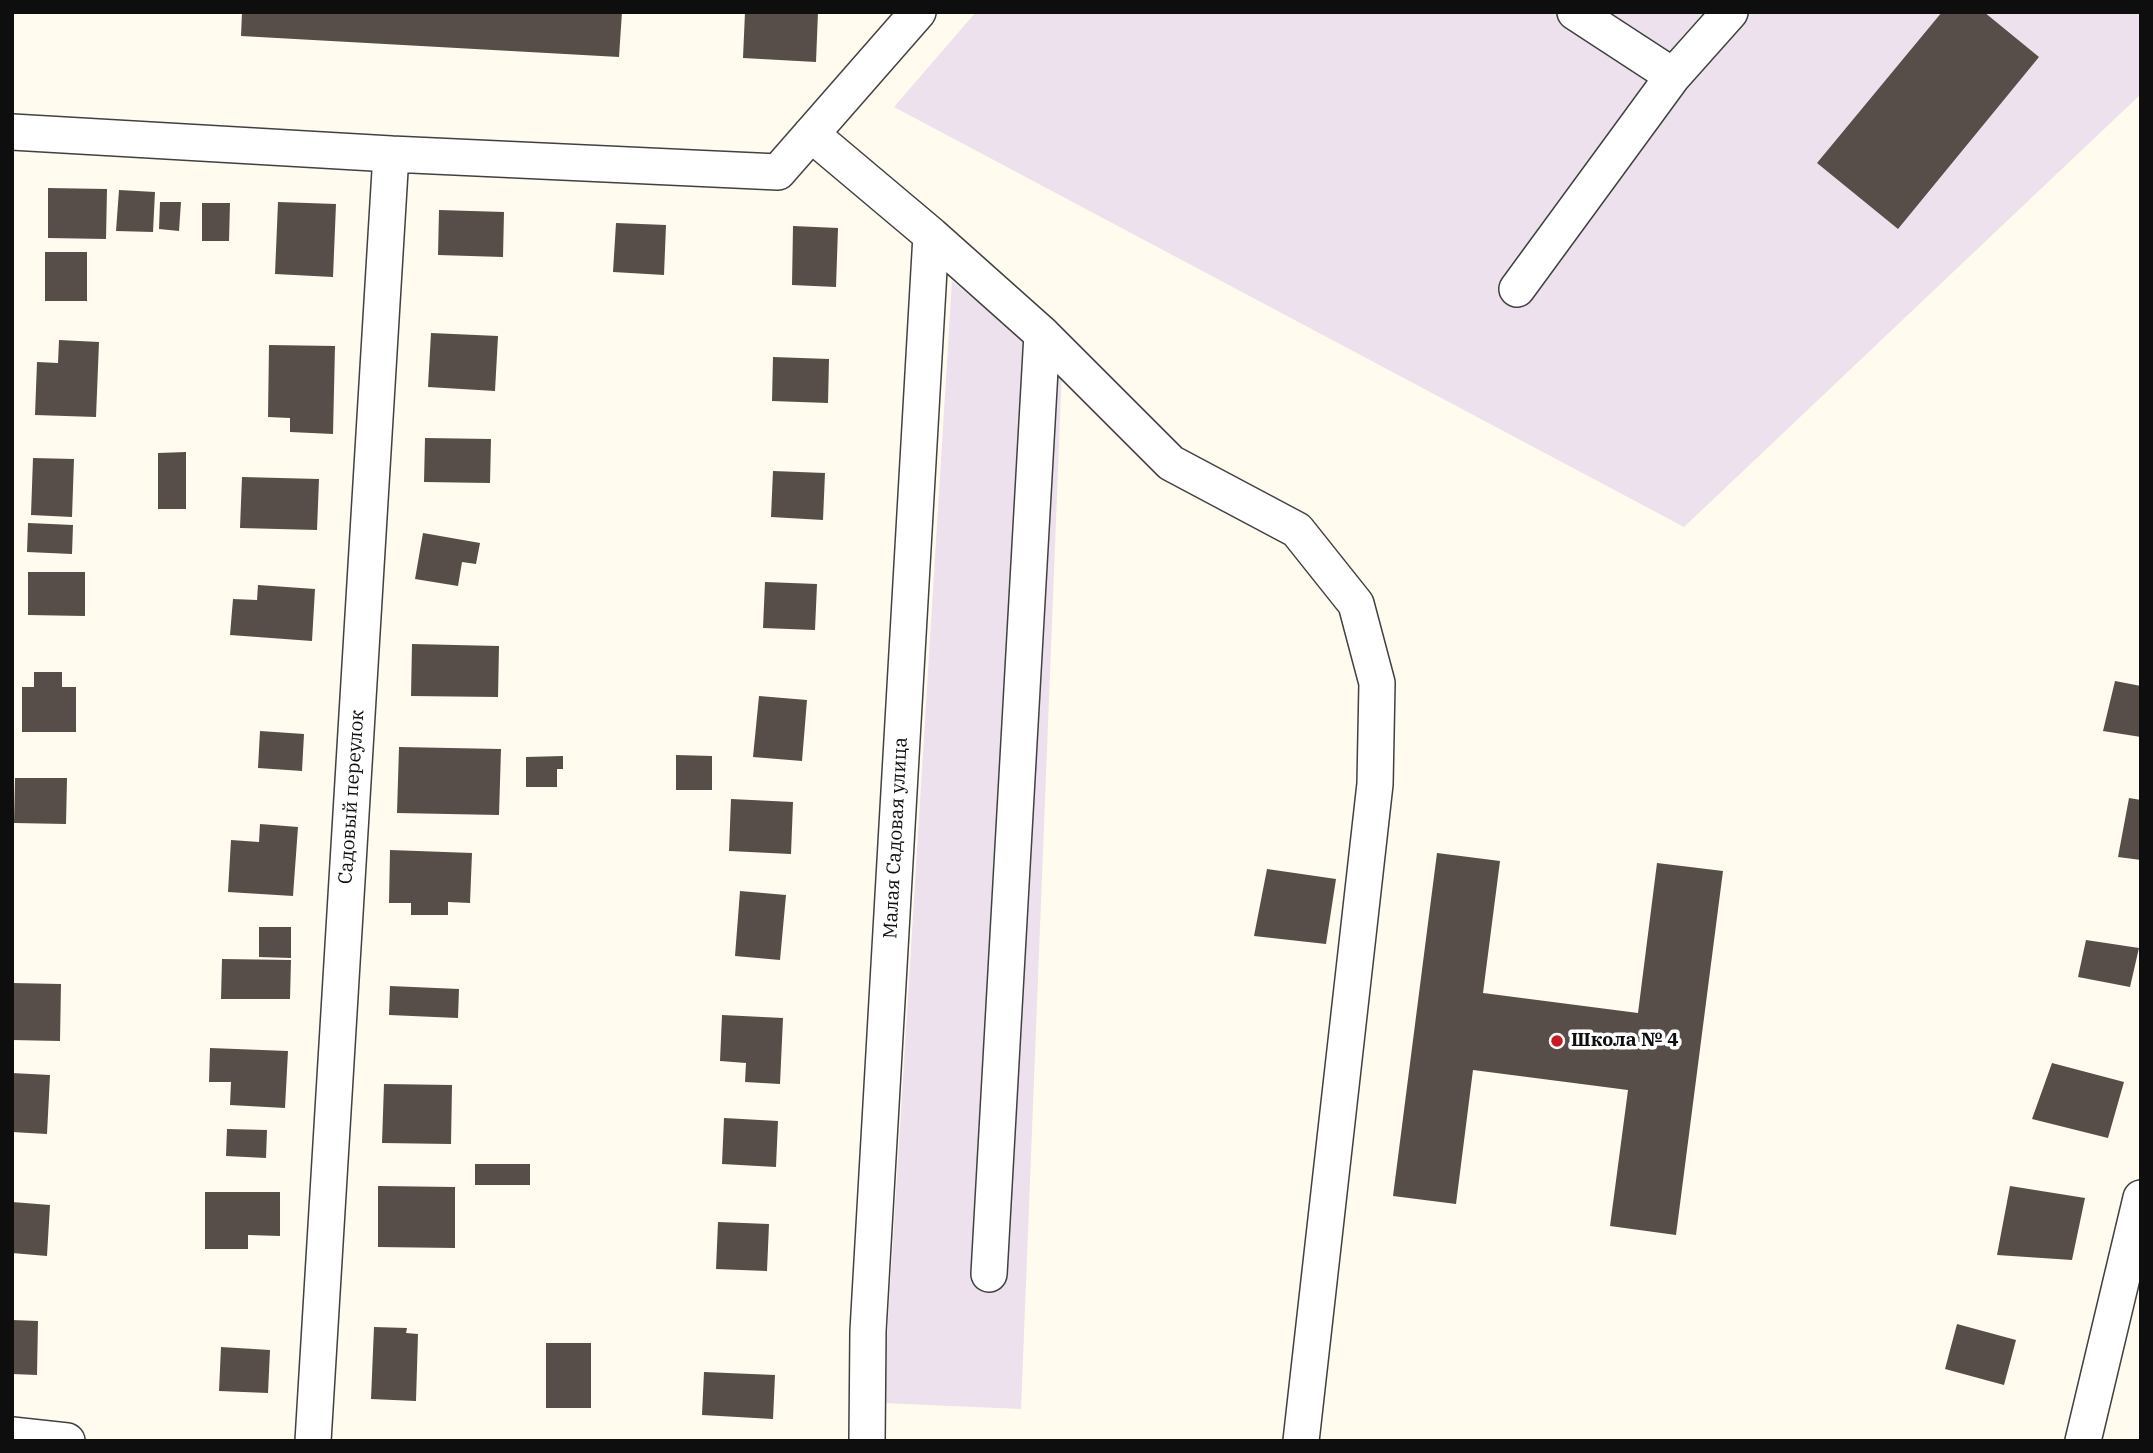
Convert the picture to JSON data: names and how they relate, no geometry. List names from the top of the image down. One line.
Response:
{"streets":{"street":["Садовый переулок","Малая Садовая улица"]},"places":["Школа № 4"]}
